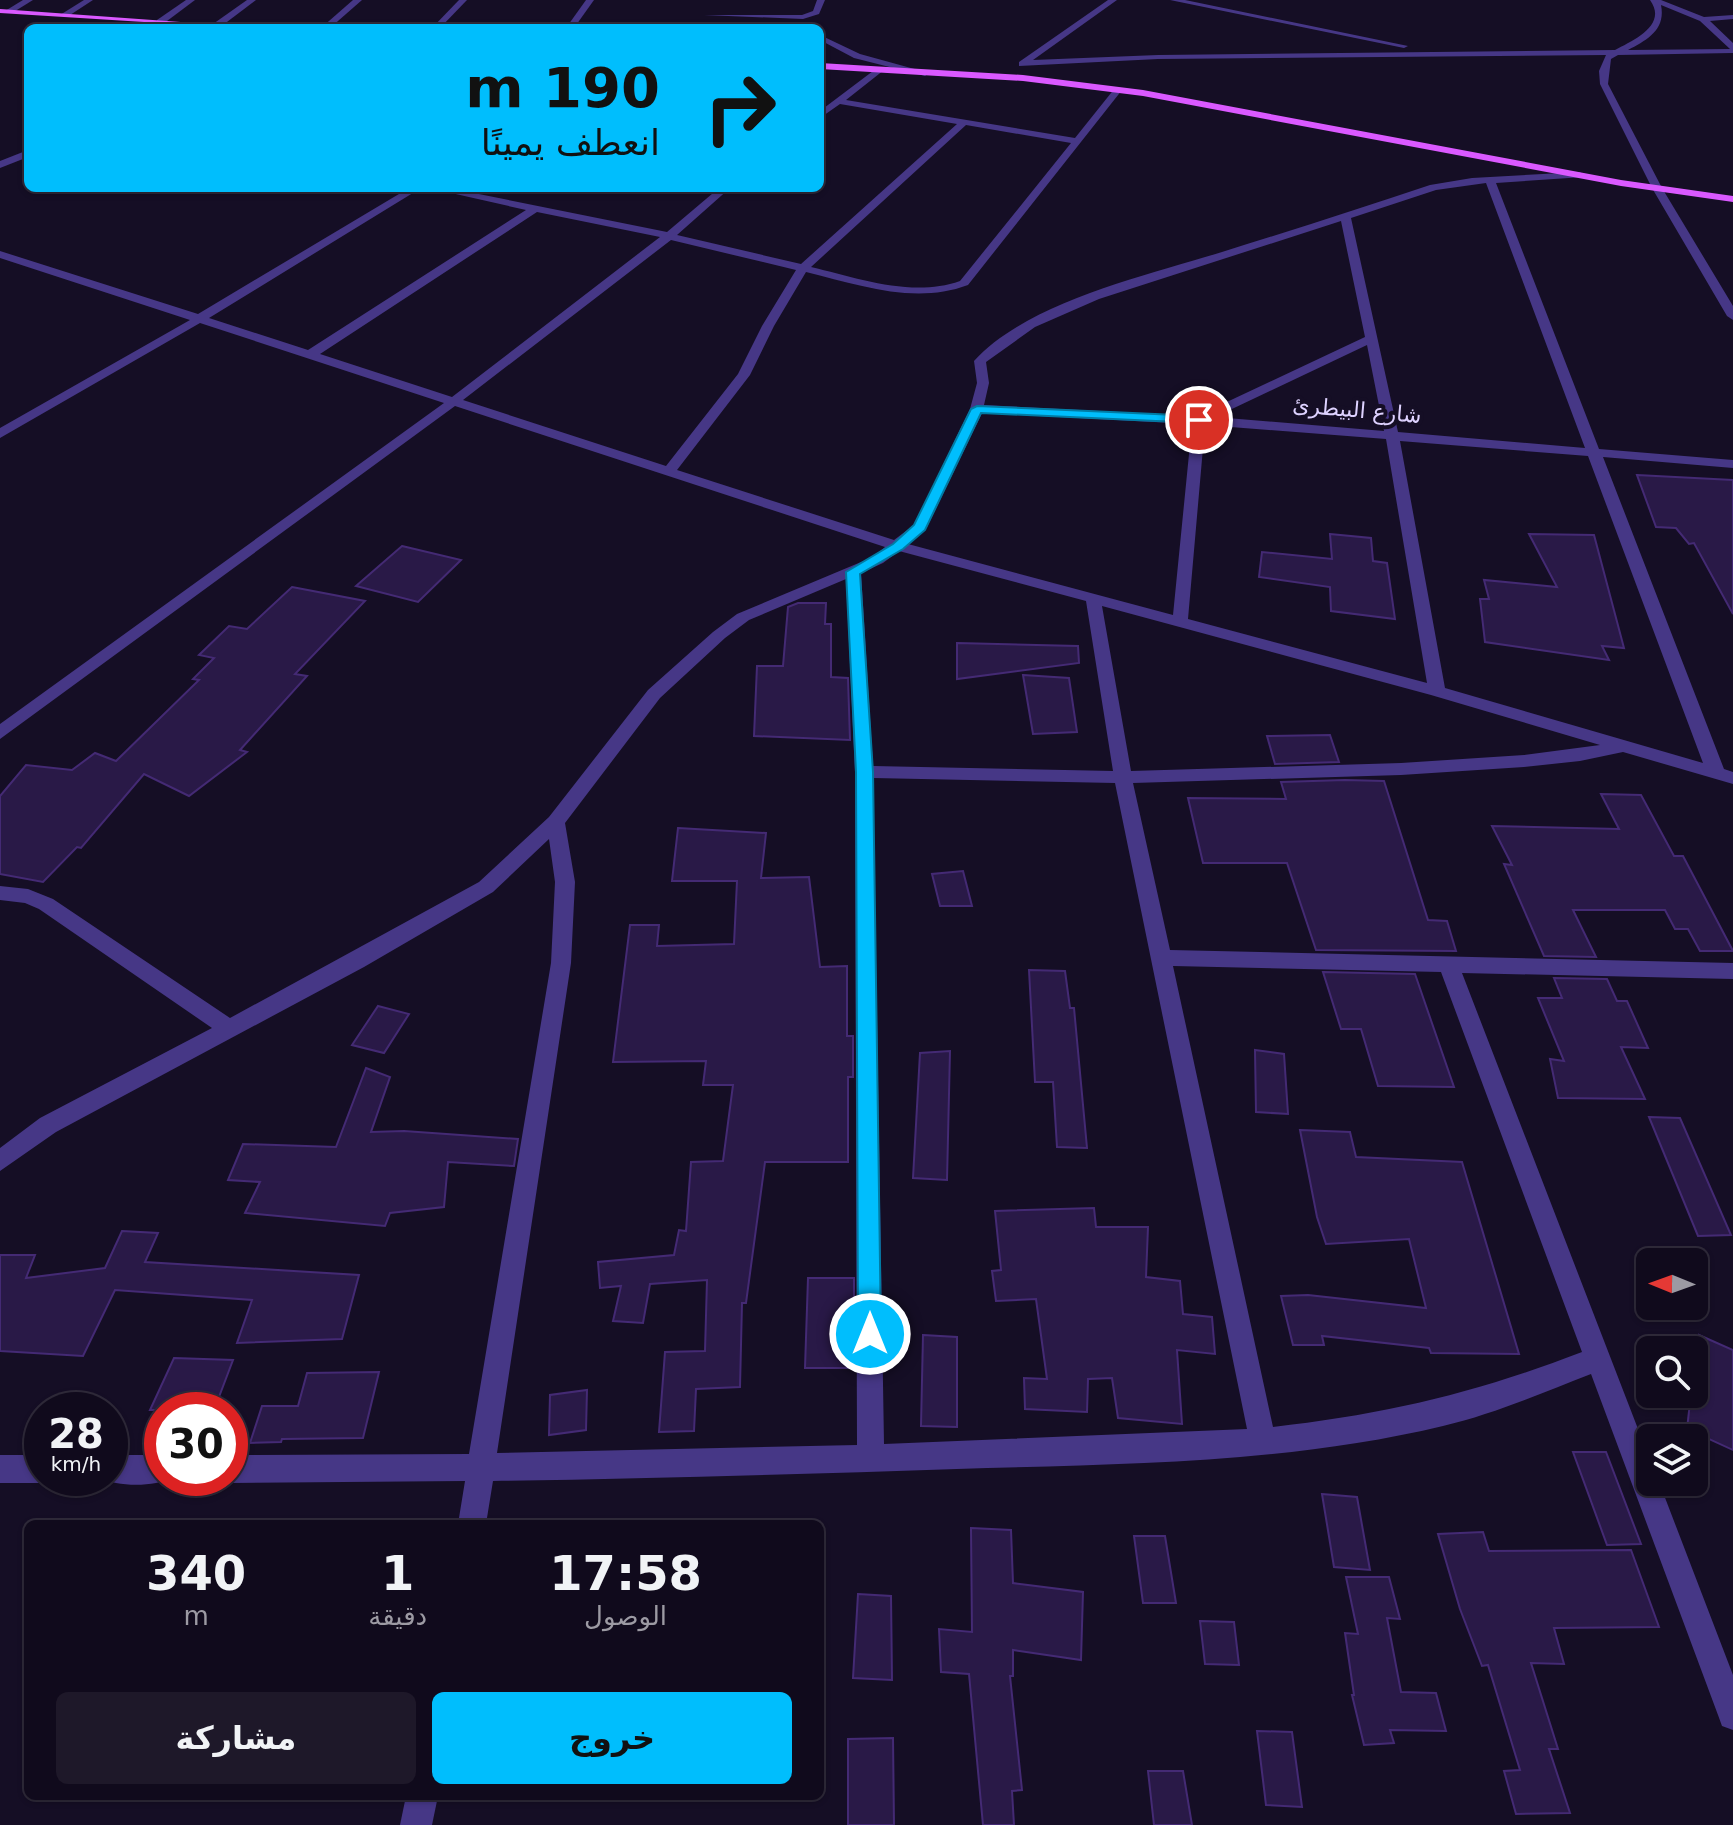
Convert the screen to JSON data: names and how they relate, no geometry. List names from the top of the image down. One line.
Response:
{"streets":{"street":["شارع البيطرئ"]},"north":"left","page":{"turn":["190 m","انعطف يمينًا"],"speed":"28 km/h","limit":"30","eta":["17:58","الوصول","1","دقيقة","340","m"],"buttons":["خروج","مشاركة"]}}
